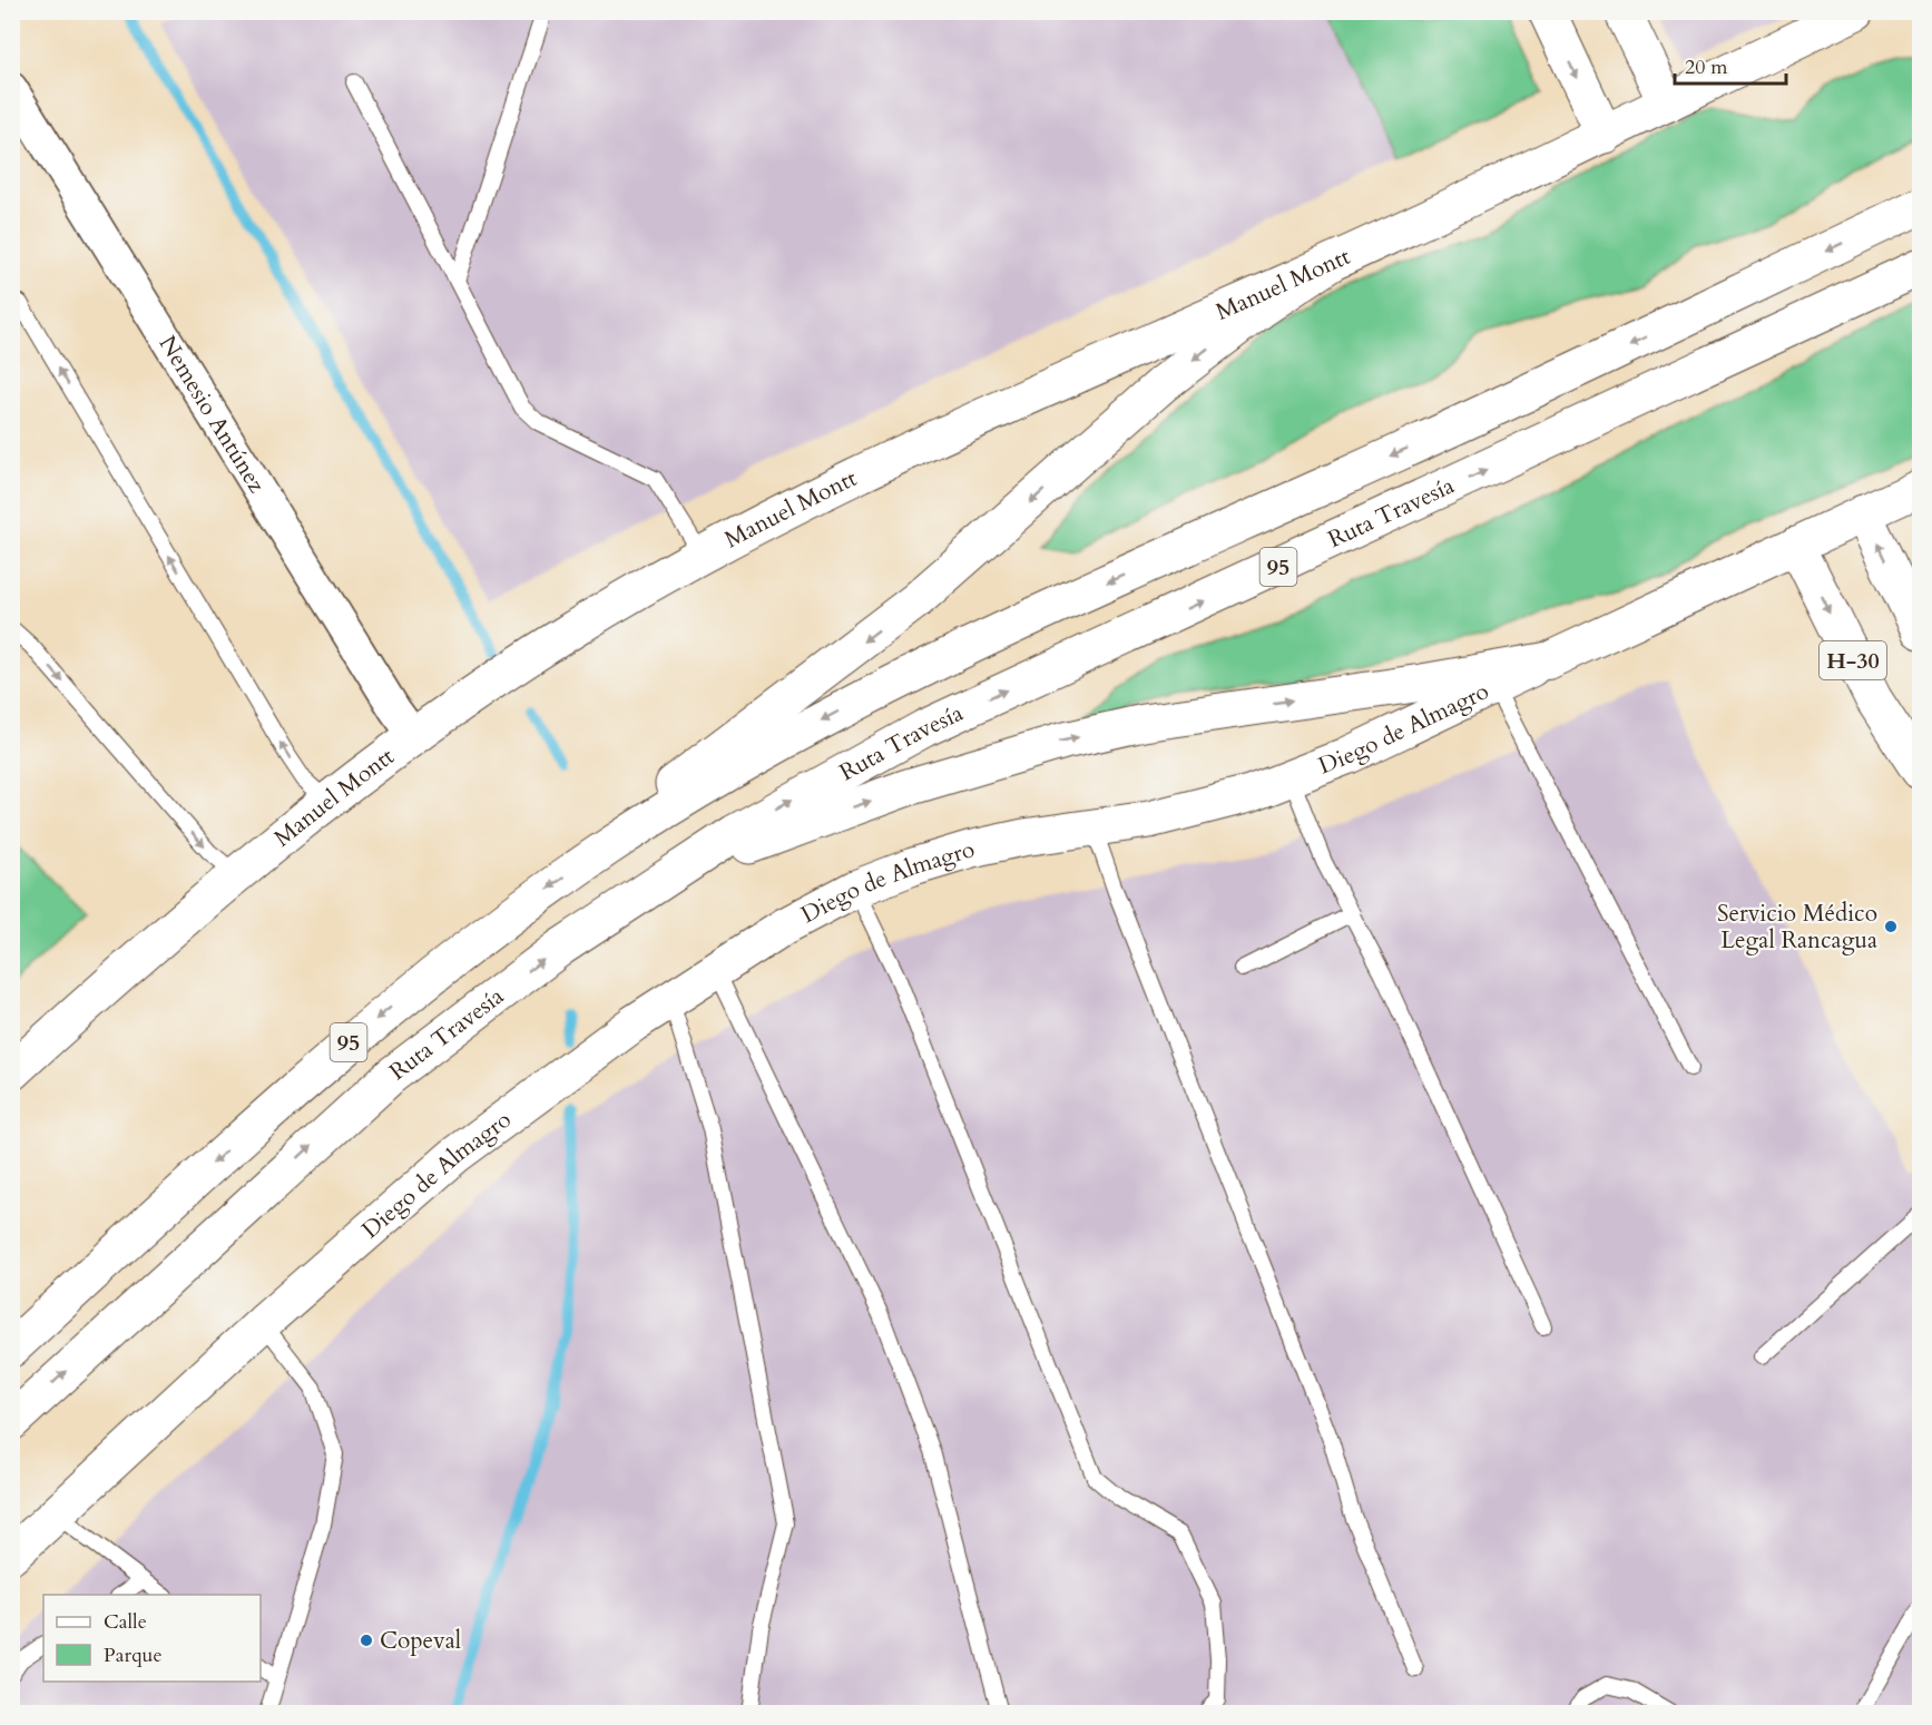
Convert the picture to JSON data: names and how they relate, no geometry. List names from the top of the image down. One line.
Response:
{"streets":{"main road":["Manuel Montt","Ruta Travesía","95","H-30","Diego de Almagro"],"street":["Nemesio Antúnez"]},"crossings":[["Manuel Montt","Nemesio Antúnez"],["H-30","Diego de Almagro"]],"places":["Servicio Médico Legal Rancagua","Copeval"],"legend":["Calle","Parque"],"scale_bar":"20 m"}
